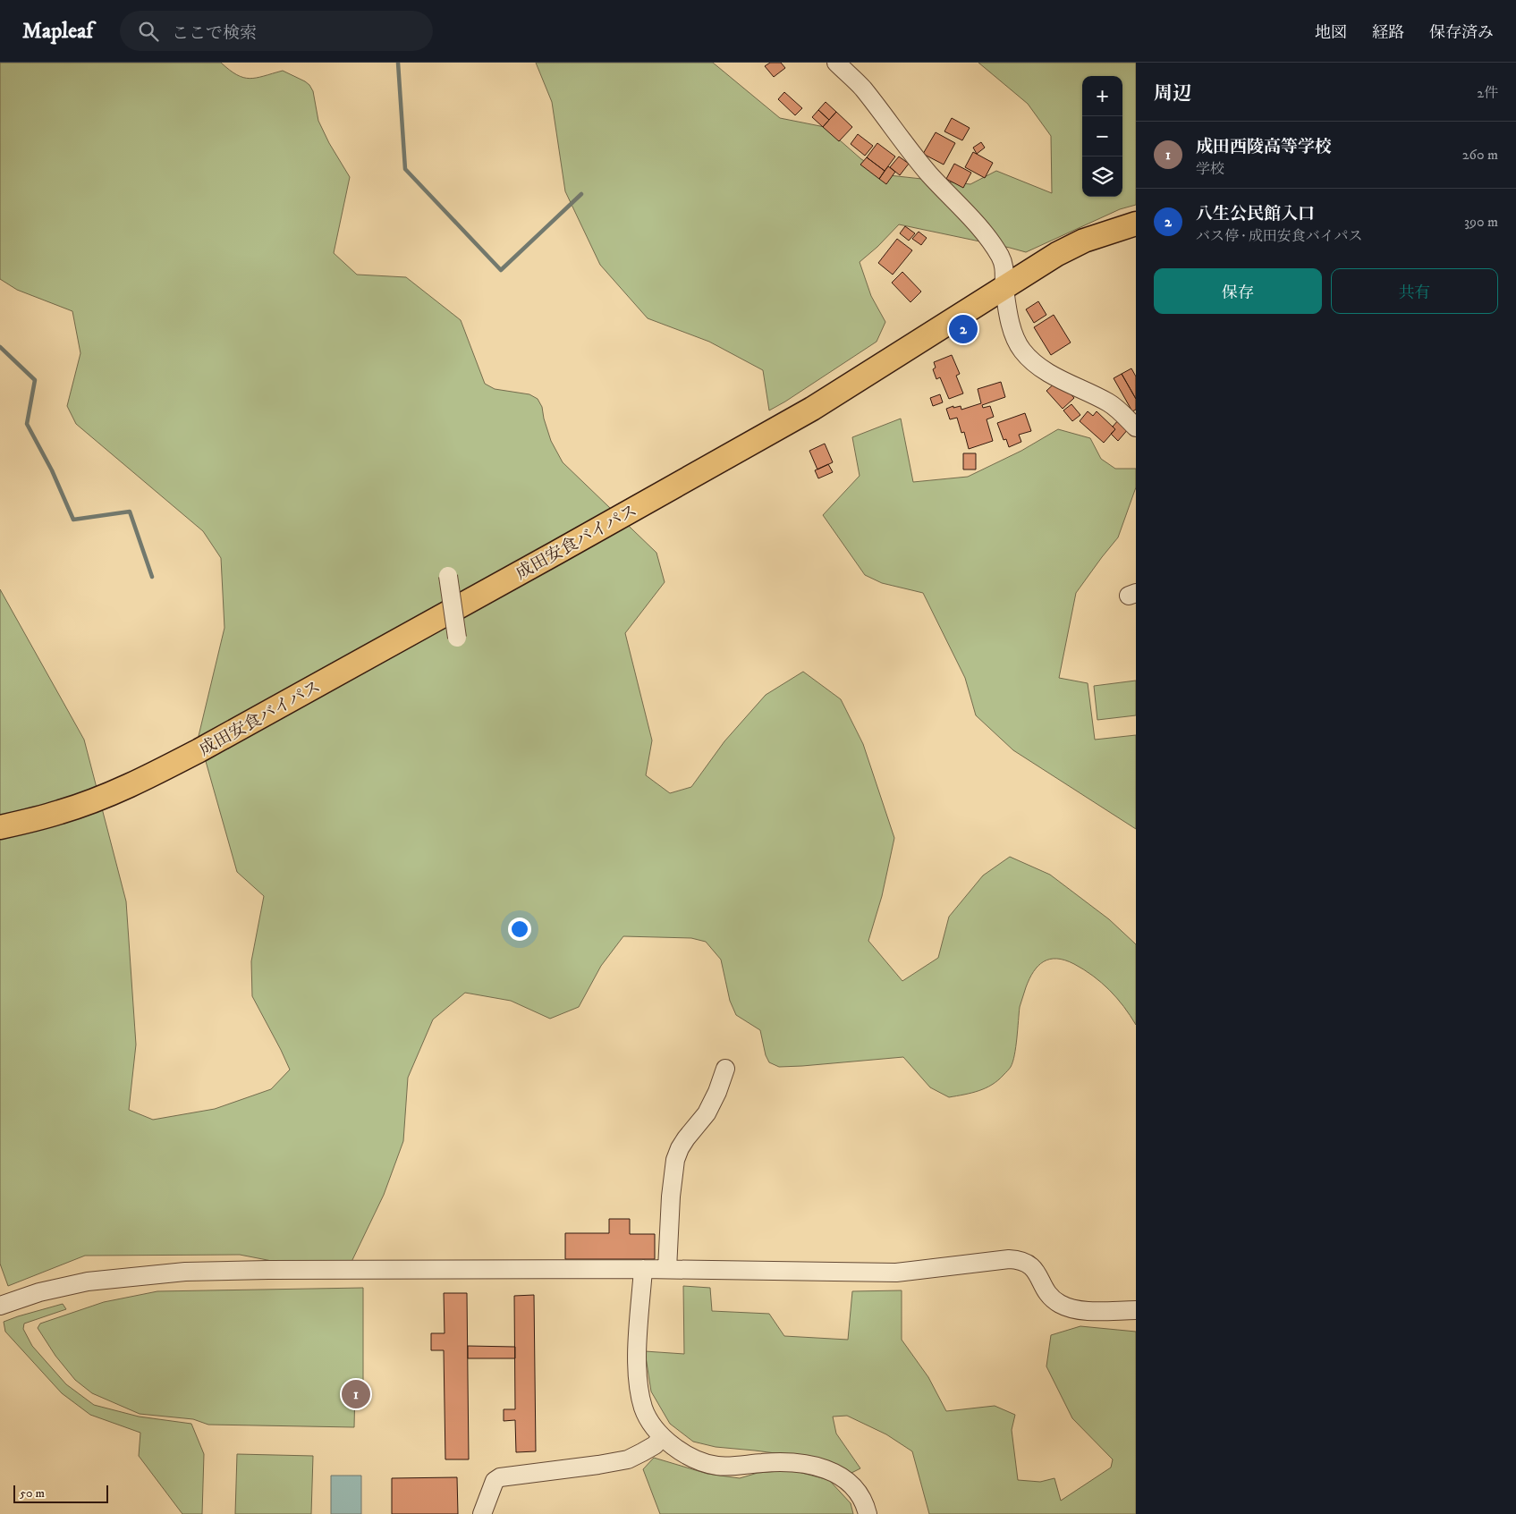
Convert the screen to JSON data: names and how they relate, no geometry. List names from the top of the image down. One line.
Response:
{"streets":{"main road":["成田安食バイパス"]},"scale_bar":"50 m","page":{"header":"Mapleaf","search":"ここで検索","nav":["地図","経路","保存済み"],"heading":["周辺","2件"],"map_buttons":["+","−"],"list":[{"mark":"1","name":"成田西陵高等学校","note":"学校","value":"260 m"},{"mark":"2","name":"八生公民館入口","note":"バス停 · 成田安食バイパス","value":"390 m"}],"buttons":["保存","共有"],"pins":["2","1"],"scale":"50 m"}}
